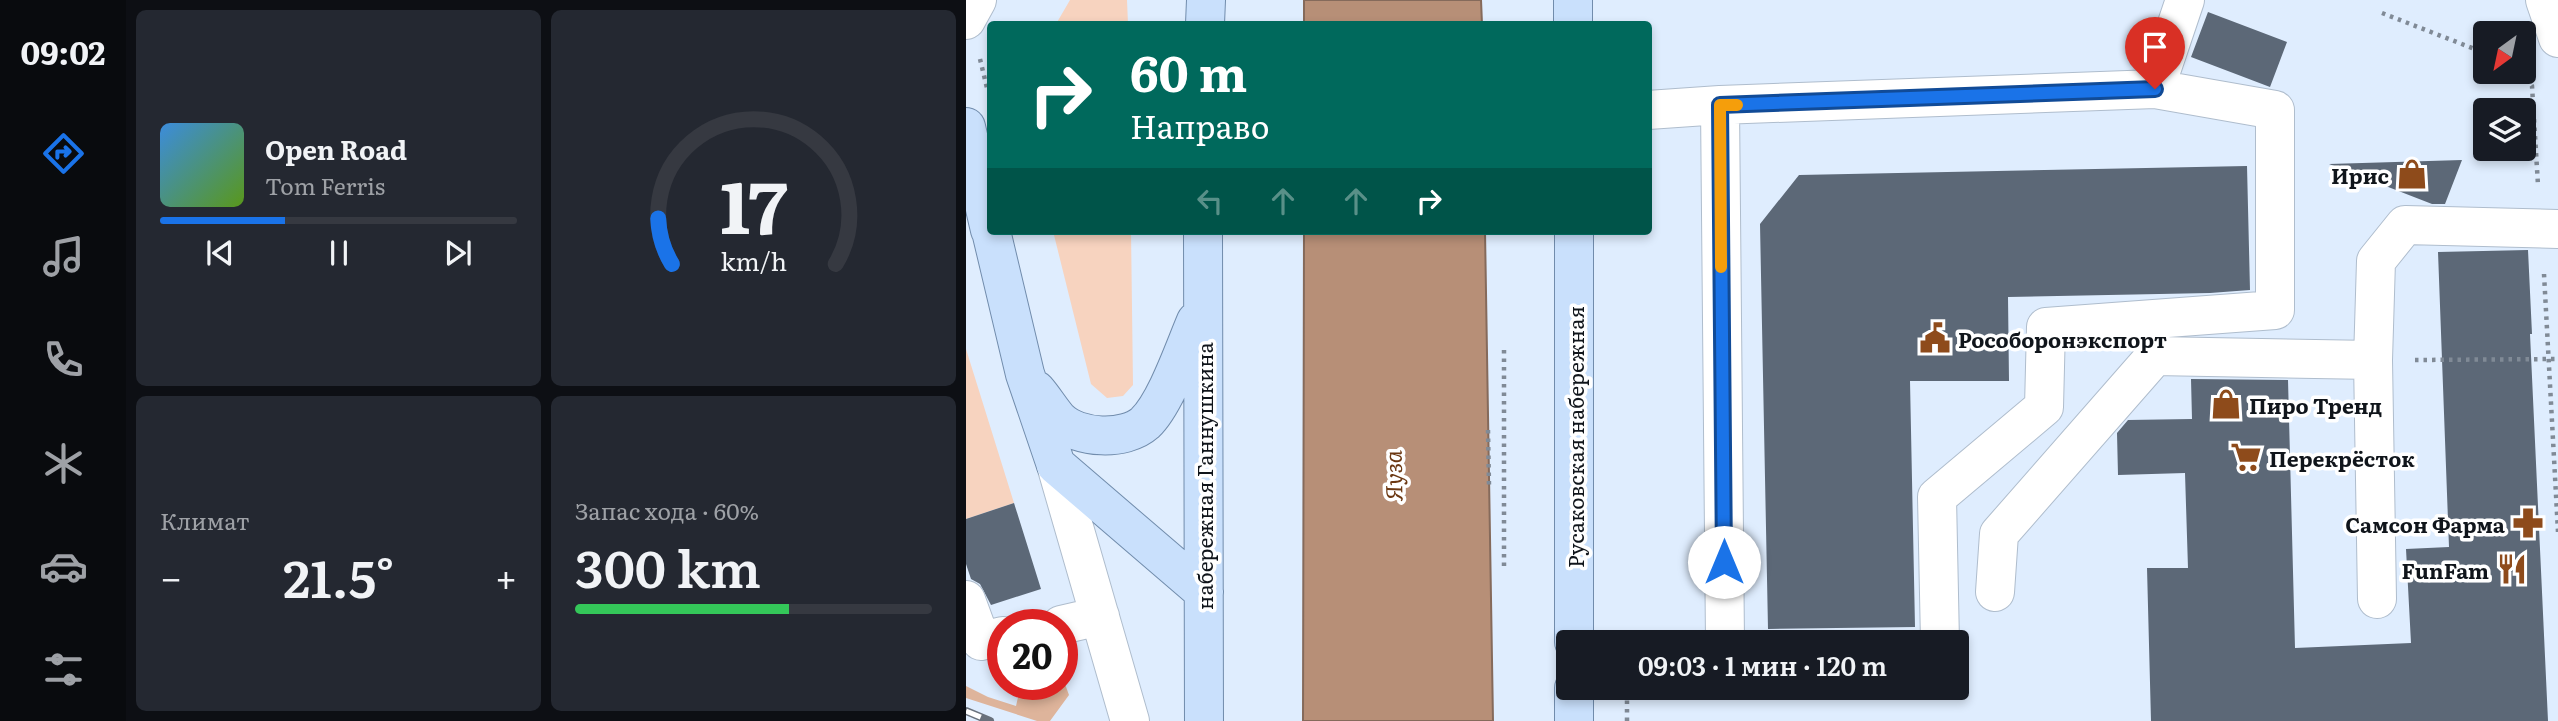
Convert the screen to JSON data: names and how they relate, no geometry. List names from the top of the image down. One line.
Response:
{"streets":{"main road":["Русаковская набережная","набережная Ганнушкина"]},"water":["Яуза"],"places":{"shop":["Ирис","Пиро Тренд"],"public building":["Рособоронэкспорт"],"supermarket":["Перекрёсток"],"pharmacy":["Самсон Фарма"],"restaurant":["FunFam"]},"north":"bottom left","page":{"tabs":"09:02","turn":["60 m","Направо"],"song":["Open Road","Tom Ferris"],"tile":["Климат",["Запас хода · 60%","300 km"]],"heat":["−","21.5°","+"],"limit":"20","trip":"09:03 · 1 мин · 120 m","gauge":["17","km/h"]}}
